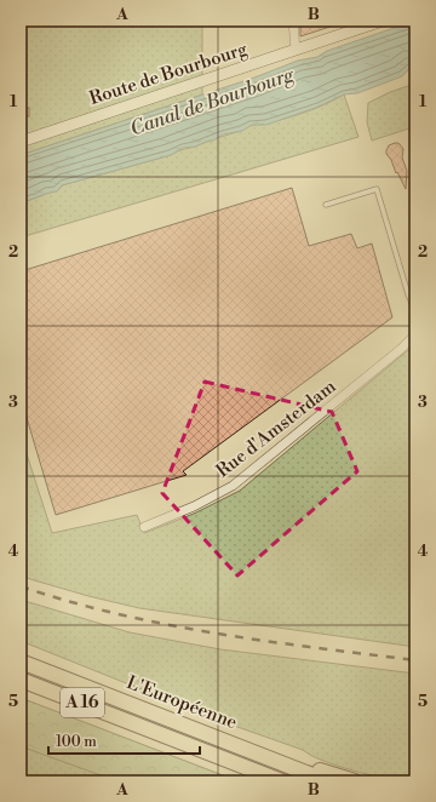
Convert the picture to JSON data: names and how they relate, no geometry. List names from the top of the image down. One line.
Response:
{"streets":{"highway":["A 16","L'Européenne"],"main road":["Route de Bourbourg"],"street":["Rue d'Amsterdam"]},"water":["Canal de Bourbourg"],"scale_bar":"100 m","grid":{"columns":["A","B"],"rows":["1","2","3","4","5"]}}
